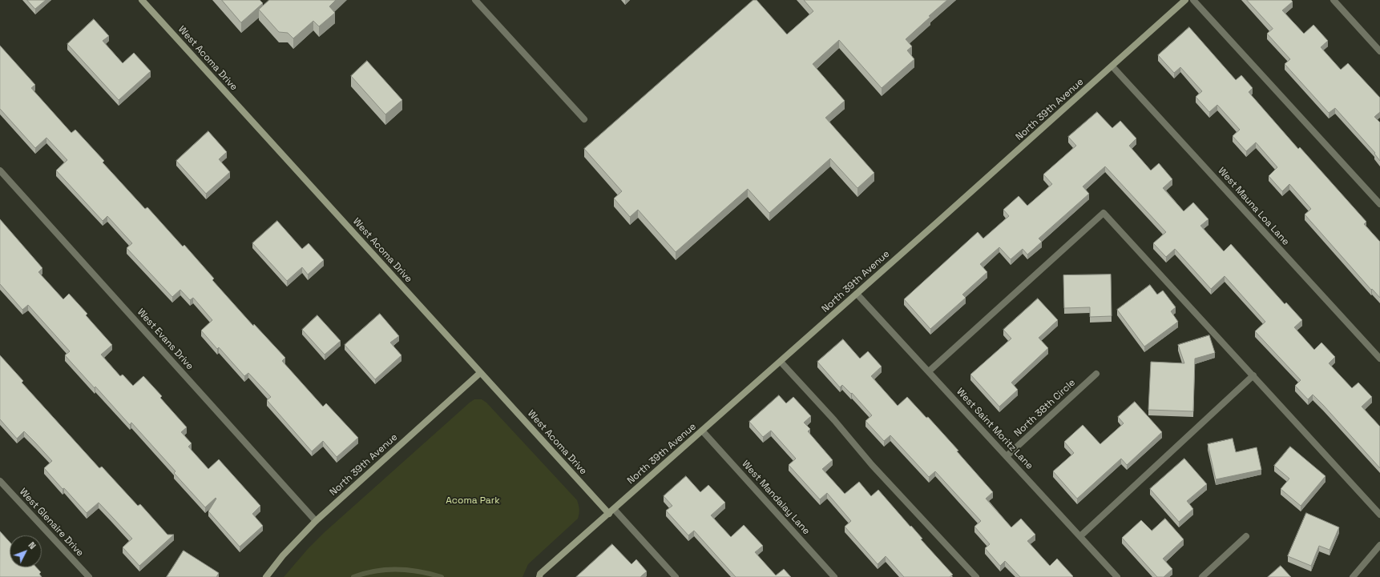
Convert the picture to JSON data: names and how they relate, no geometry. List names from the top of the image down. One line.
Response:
{"streets":{"street":["West Acoma Drive","North 39th Avenue","West Mauna Loa Lane","West Evans Drive","North 38th Circle","West Saint Moritz Lane","West Mandalay Lane","West Glenaire Drive"]},"crossings":[["West Acoma Drive","North 39th Avenue"],["North 39th Avenue","West Mauna Loa Lane"],["North 39th Avenue","West Evans Drive"],["North 39th Avenue","West Saint Moritz Lane"],["North 39th Avenue","West Mandalay Lane"],["North 38th Circle","West Saint Moritz Lane"]],"parks":["Acoma Park"],"north":"top right"}
